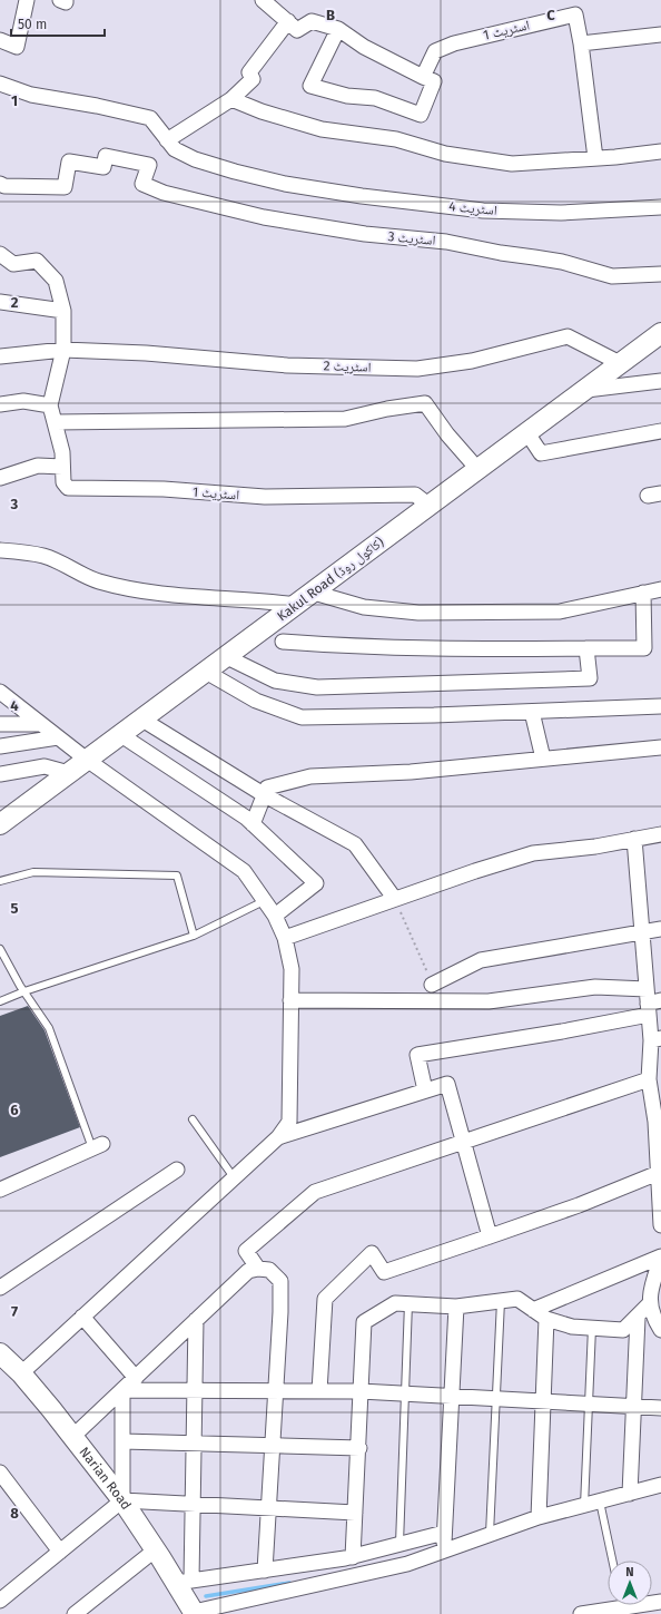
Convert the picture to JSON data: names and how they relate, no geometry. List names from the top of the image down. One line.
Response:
{"streets":{"main road":["Kakul Road (کاکول روڈ)","Narian Road"],"street":["اسٹریٹ 1","اسٹریٹ 4","اسٹریٹ 3","اسٹریٹ 2"]},"crossings":[["اسٹریٹ 1","Kakul Road (کاکول روڈ)"],["اسٹریٹ 2","Kakul Road (کاکول روڈ)"]],"scale_bar":"50 m","north":"top","grid":{"columns":["B","C"],"rows":["1","2","3","4","5","6","7","8"]}}
